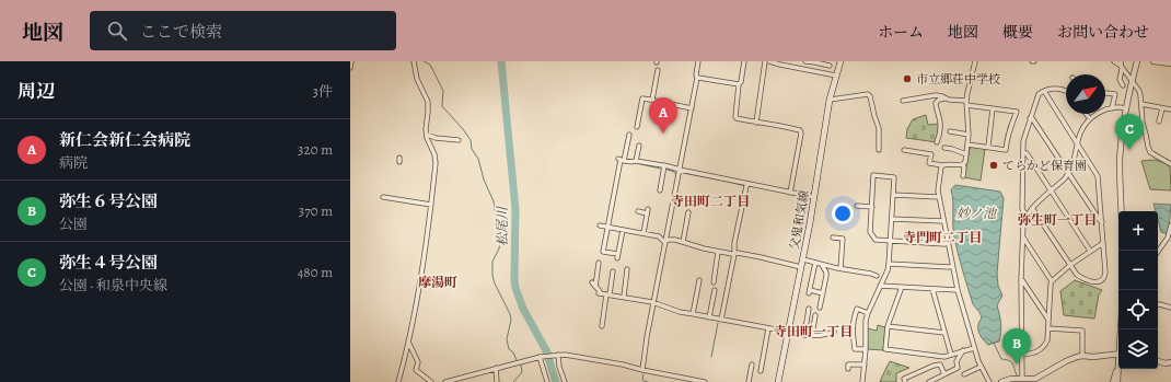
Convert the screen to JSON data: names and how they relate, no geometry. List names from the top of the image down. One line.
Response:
{"streets":{"main road":["父鬼和気線"]},"districts":["寺田町二丁目","弥生町一丁目","寺門町二丁目","摩湯町","寺田町一丁目"],"water":["妙ノ池","松尾川"],"places":["市立郷荘中学校","てらかど保育園"],"north":"top right","page":{"header":"地図","search":"ここで検索","nav":["ホーム","地図","概要","お問い合わせ"],"heading":["周辺","3件"],"pins":["A","C","B"],"list":[{"mark":"A","name":"新仁会新仁会病院","note":"病院","value":"320 m"},{"mark":"B","name":"弥生６号公園","note":"公園","value":"370 m"},{"mark":"C","name":"弥生４号公園","note":"公園 · 和泉中央線","value":"480 m"}],"map_buttons":["+","−"]}}
